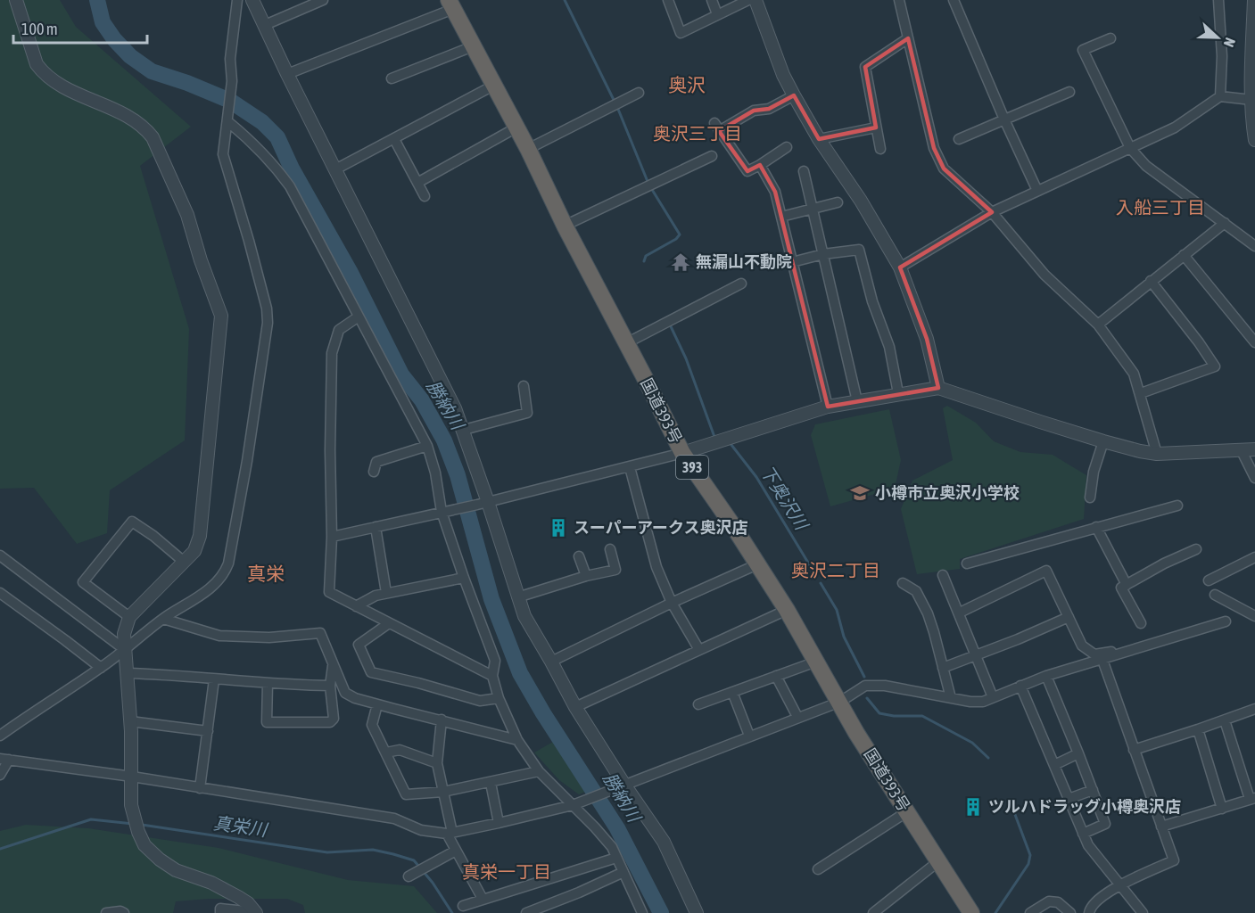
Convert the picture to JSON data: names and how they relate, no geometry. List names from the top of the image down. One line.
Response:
{"streets":{"highway":["国道393号","393"]},"districts":["奥沢","奥沢三丁目","入船三丁目","奥沢二丁目","真栄","真栄一丁目"],"water":["勝納川","下奥沢川","真栄川"],"places":{"temple":["無漏山不動院"],"school or university":["小樽市立奥沢小学校"],"building":["スーパーアークス奥沢店","ツルハドラッグ小樽奥沢店"]},"scale_bar":"100 m","north":"right"}
